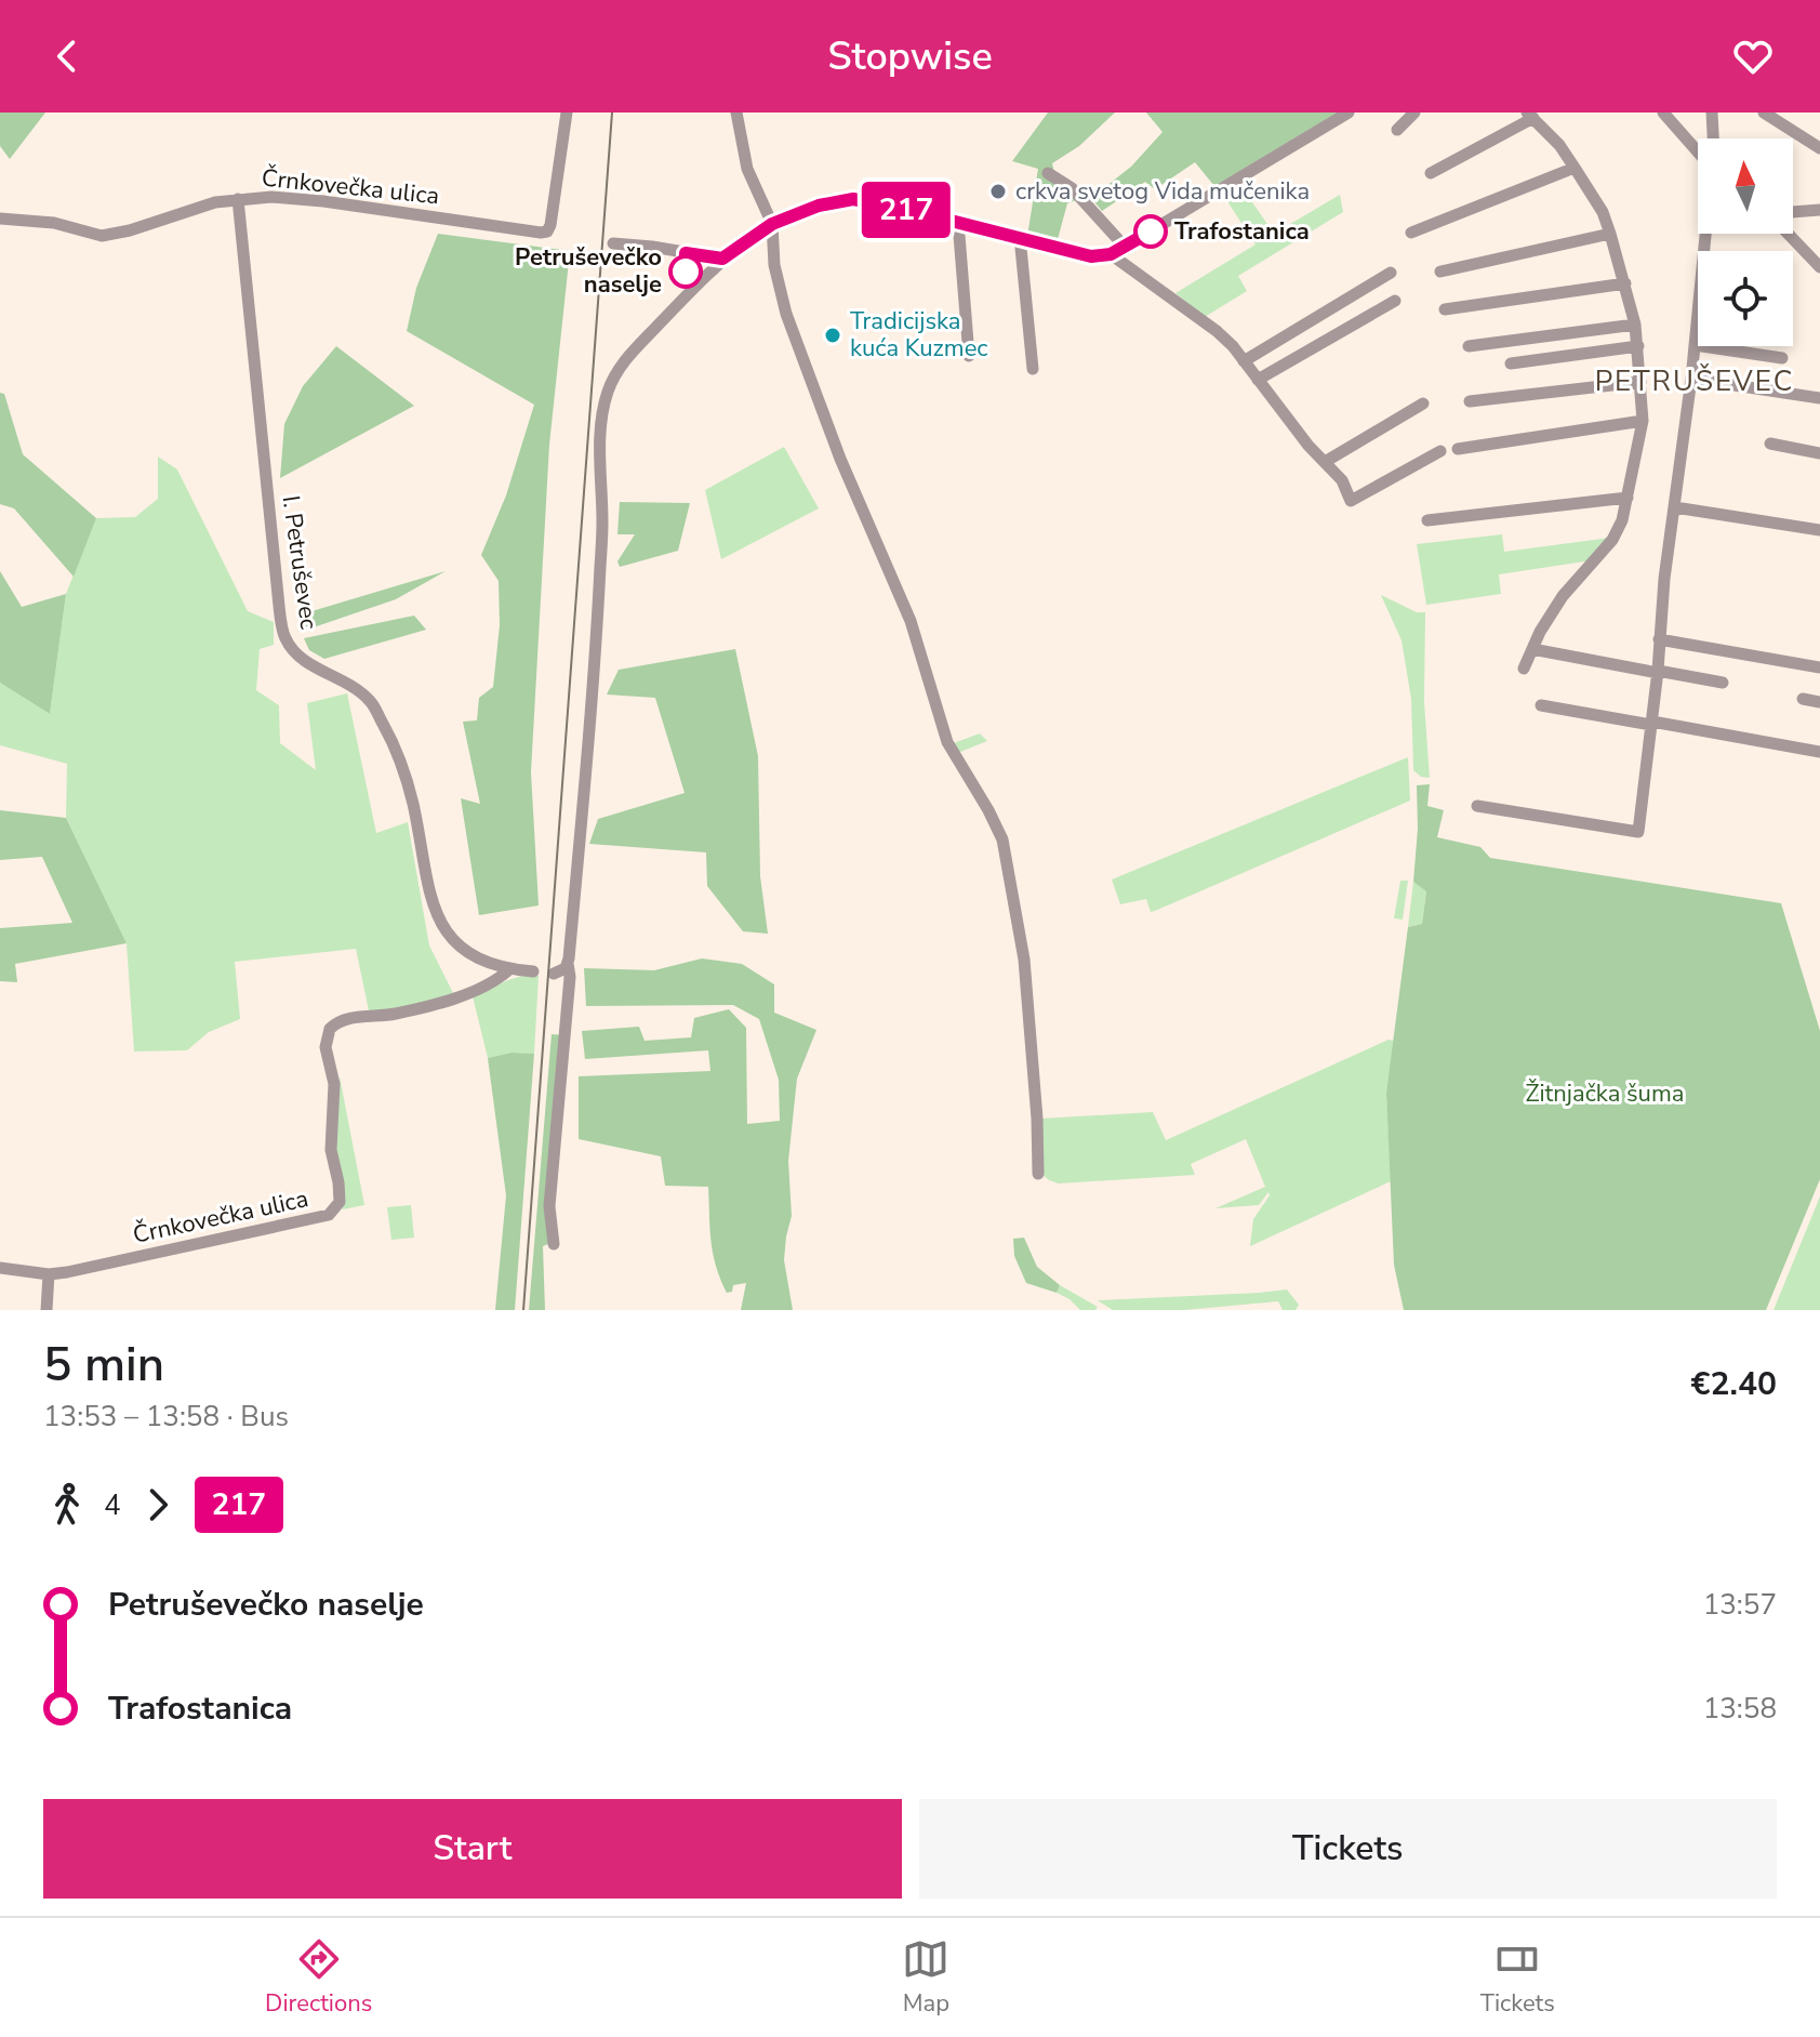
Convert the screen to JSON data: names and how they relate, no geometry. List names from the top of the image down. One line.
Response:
{"streets":{"street":["Črnkovečka ulica","I. Petruševec"]},"crossings":[["Črnkovečka ulica","I. Petruševec"]],"districts":["PETRUŠEVEC"],"parks":["Žitnjačka šuma"],"places":["crkva svetog Vida mučenika","Trafostanica","Petruševečko naselje","Tradicijska kuća Kuzmec"],"lines":["bus line 217"],"north":"top","page":{"header":"Stopwise","on_map":"217","heading":["5 min","13:53 – 13:58 · Bus","€2.40"],"legs":["4","217"],"list":[{"name":"Petruševečko naselje","value":"13:57"},{"name":"Trafostanica","value":"13:58"}],"buttons":["Start","Tickets"],"tabs":["Directions","Map","Tickets"]}}
